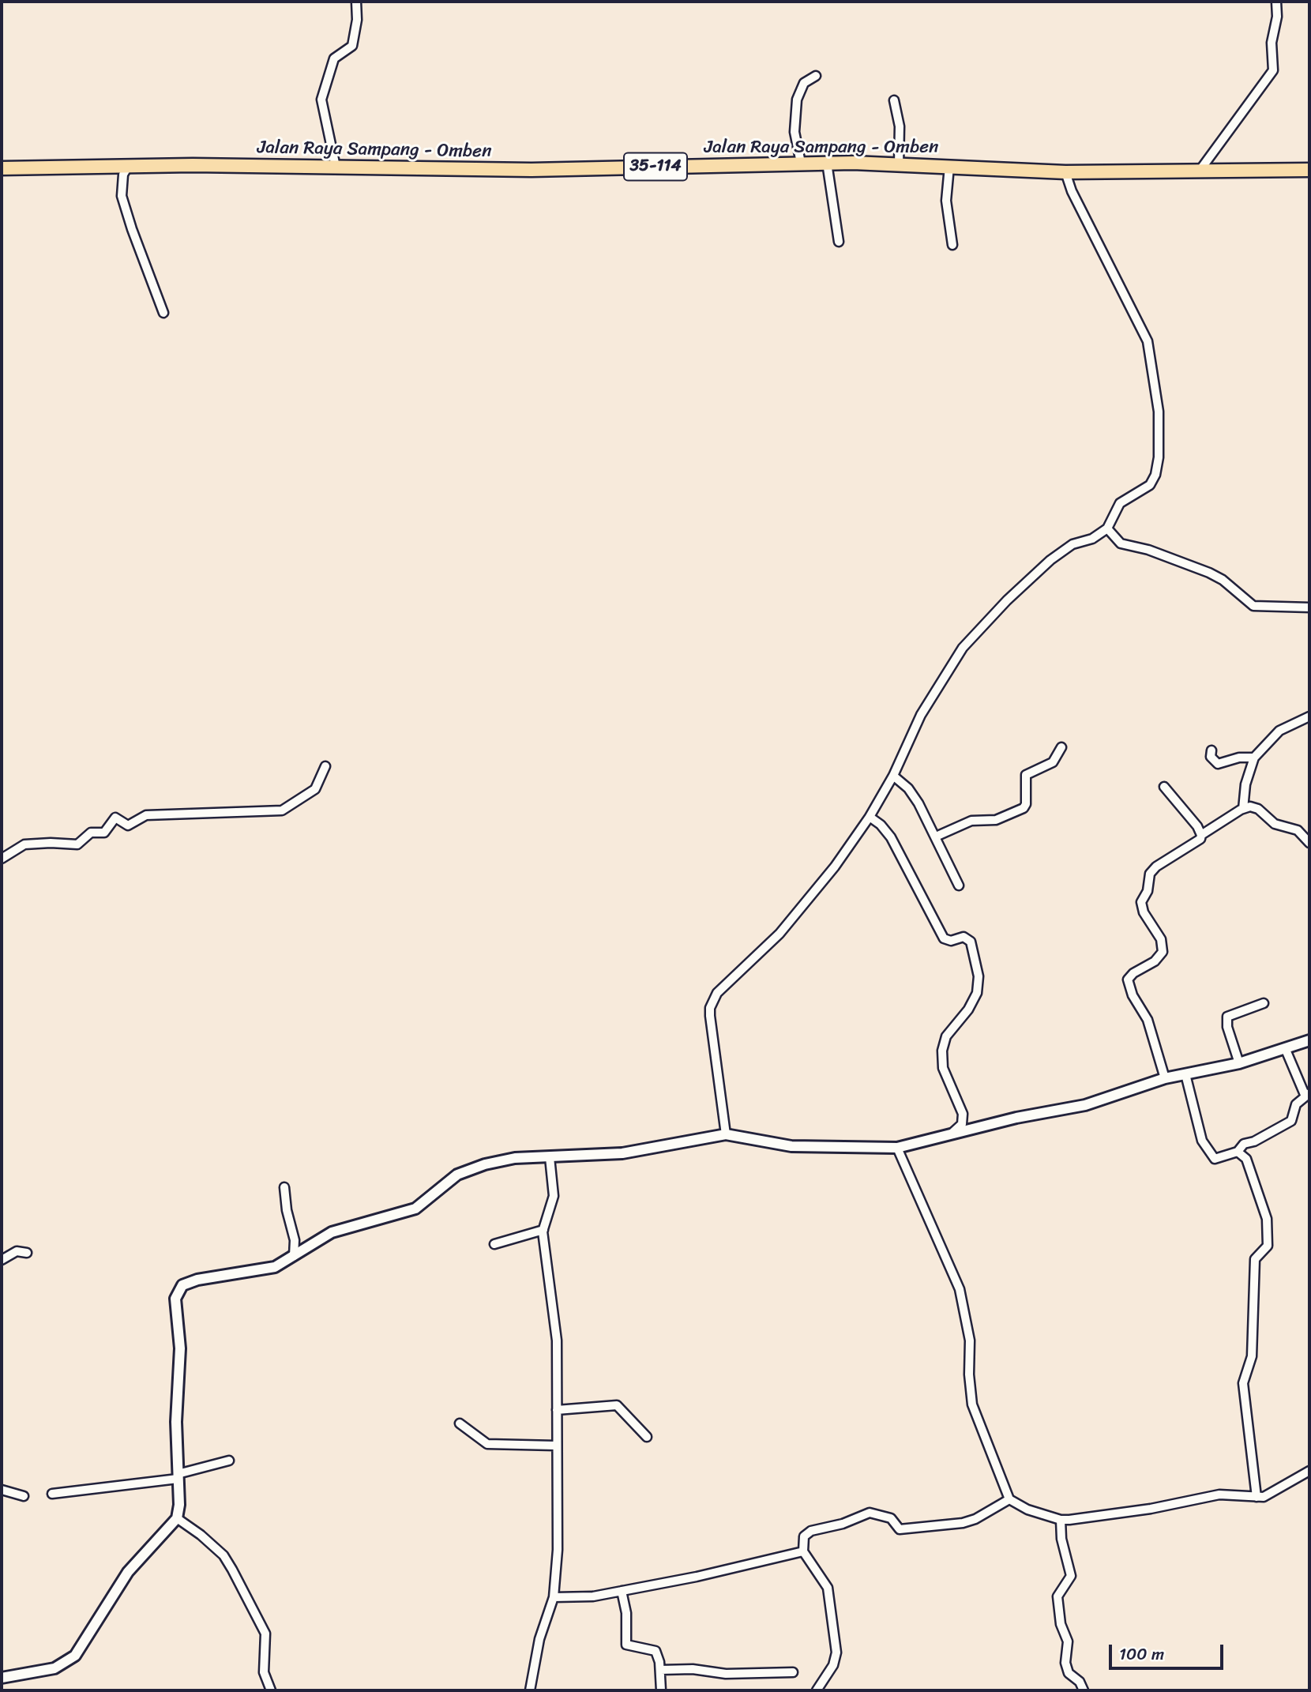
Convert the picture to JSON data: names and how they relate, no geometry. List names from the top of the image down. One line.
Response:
{"streets":{"main road":["Jalan Raya Sampang - Omben","35-114"]},"scale_bar":"100 m"}
